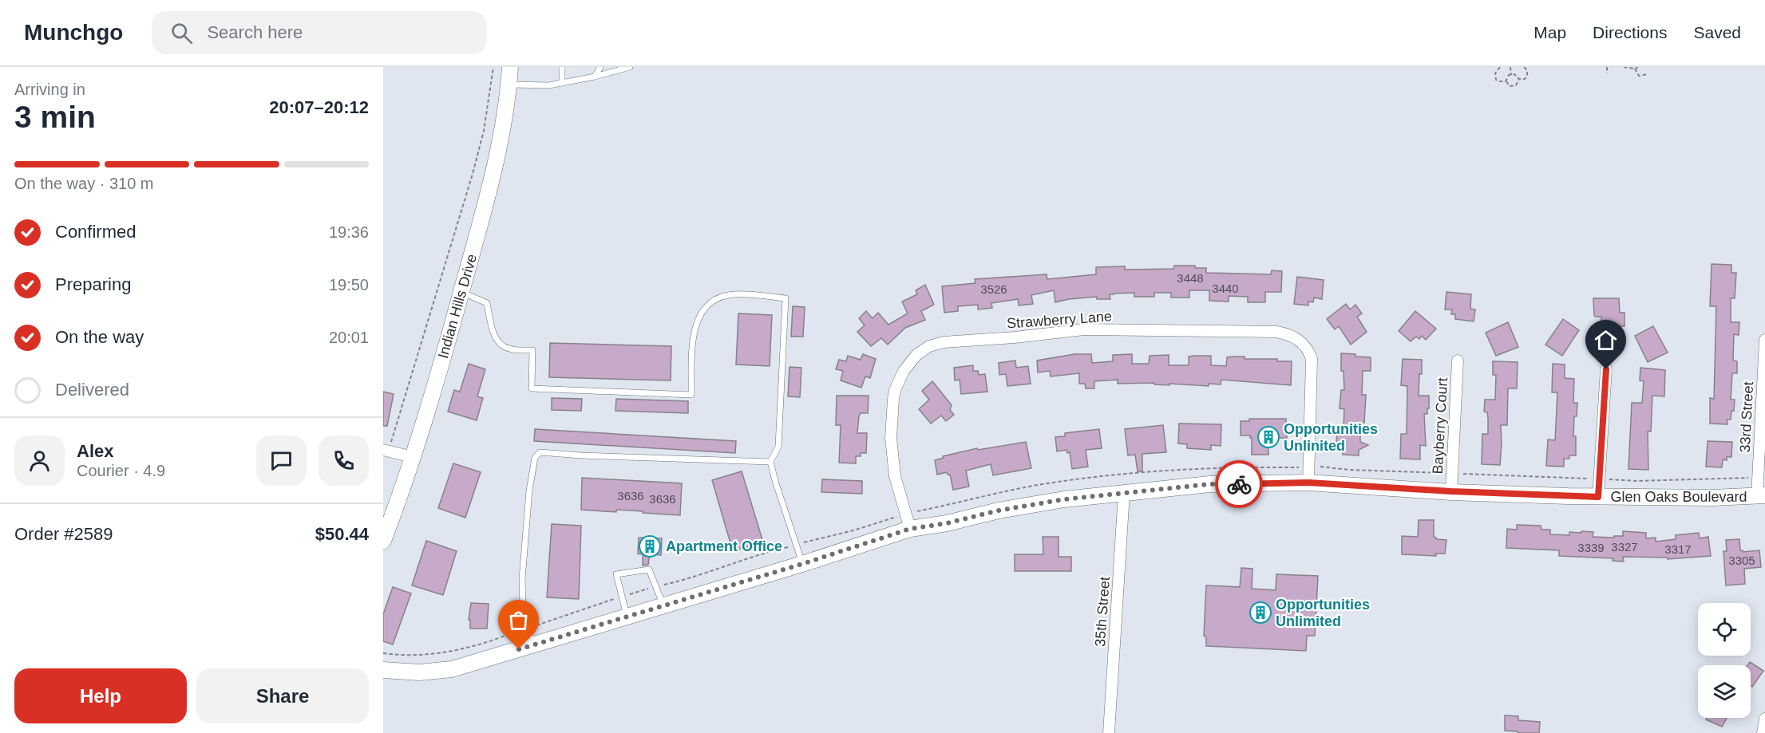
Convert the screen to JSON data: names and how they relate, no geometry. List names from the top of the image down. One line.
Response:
{"streets":{"main road":["Indian Hills Drive","Glen Oaks Boulevard"],"street":["Strawberry Lane","33rd Street","Bayberry Court","35th Street"]},"crossings":[["Strawberry Lane","Glen Oaks Boulevard"],["33rd Street","Glen Oaks Boulevard"],["Bayberry Court","Glen Oaks Boulevard"],["Glen Oaks Boulevard","35th Street"]],"places":{"building":["Opportunities Unlinited","Apartment Office","Opportunities Unlimited"]},"house_numbers":["3448","3440","3526","3636","3636","3327","3339","3317","3305"],"page":{"header":"Munchgo","search":"Search here","nav":["Map","Directions","Saved"],"heading":["3 min","Arriving in","20:07–20:12"],"panel":["Alex","Courier · 4.9","Order #2589","$50.44"],"bar":"On the way · 310 m","list":[["Confirmed","19:36"],["Preparing","19:50"],["On the way","20:01"],"Delivered"],"buttons":["Help","Share"]}}
